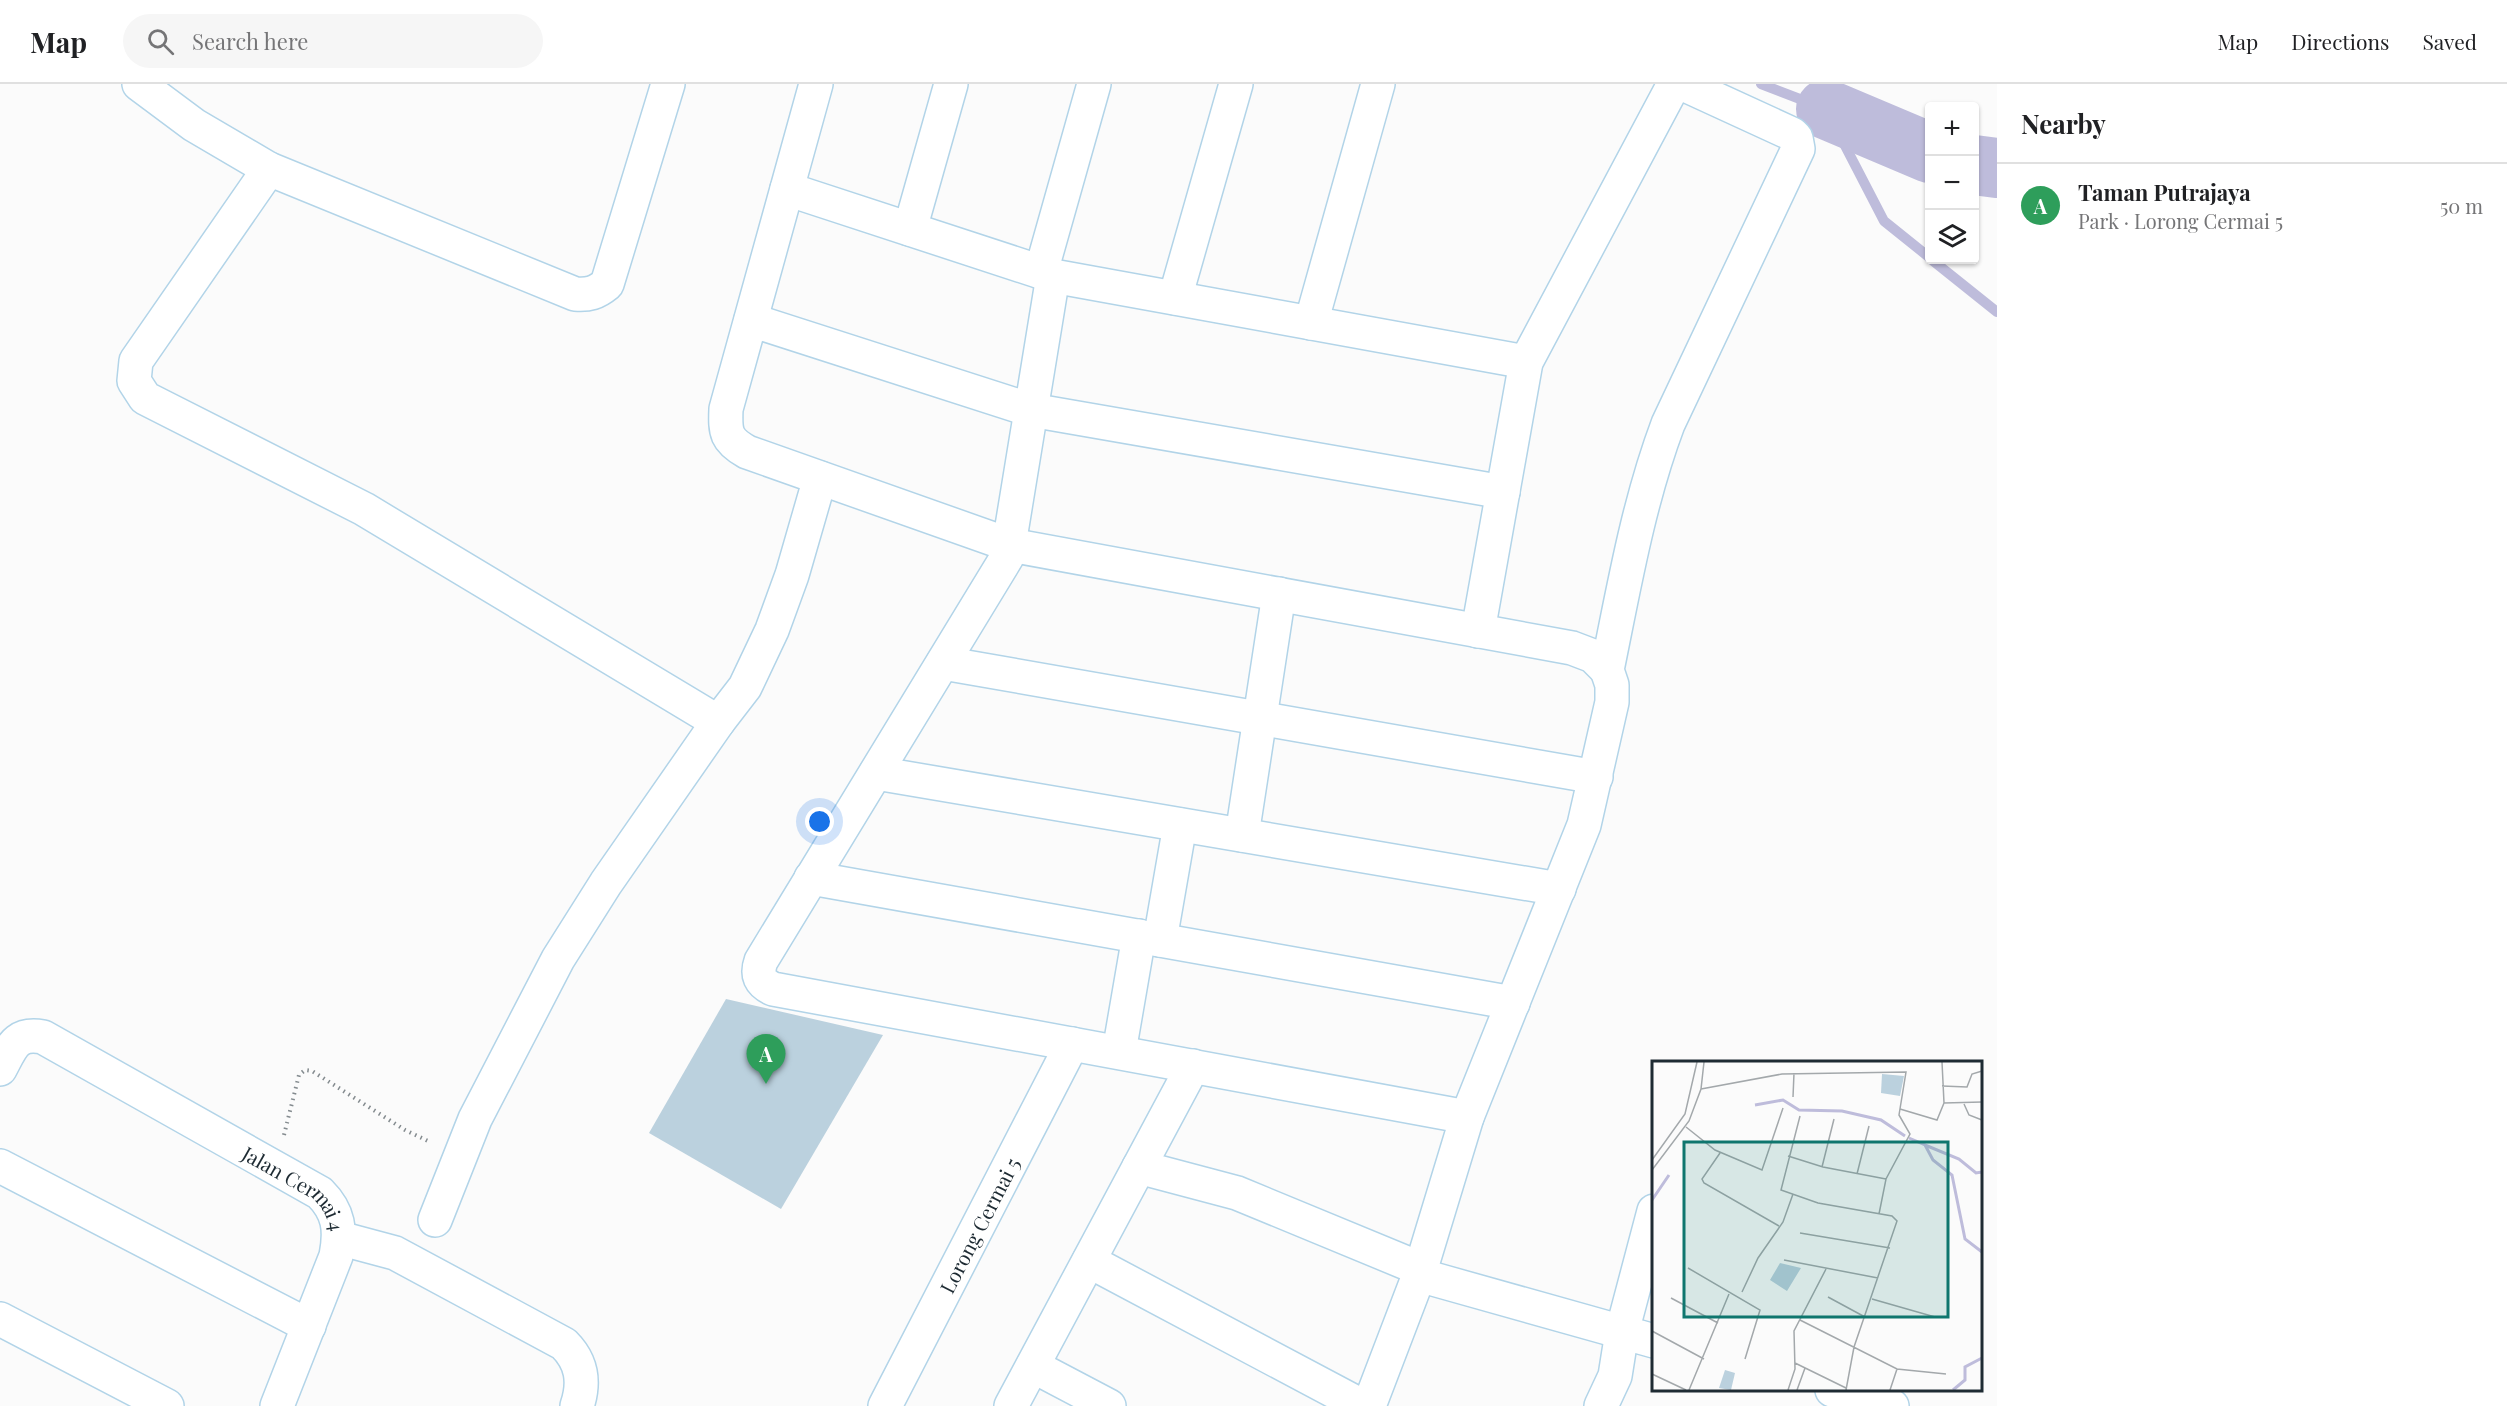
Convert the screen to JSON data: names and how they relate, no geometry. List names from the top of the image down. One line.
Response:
{"streets":{"street":["Jalan Cermai 4","Lorong Cermai 5"]},"page":{"header":"Map","search":"Search here","nav":["Map","Directions","Saved"],"heading":"Nearby","map_buttons":["+","−"],"list":[{"mark":"A","name":"Taman Putrajaya","note":"Park · Lorong Cermai 5","value":"50 m"}],"pins":"A"}}
